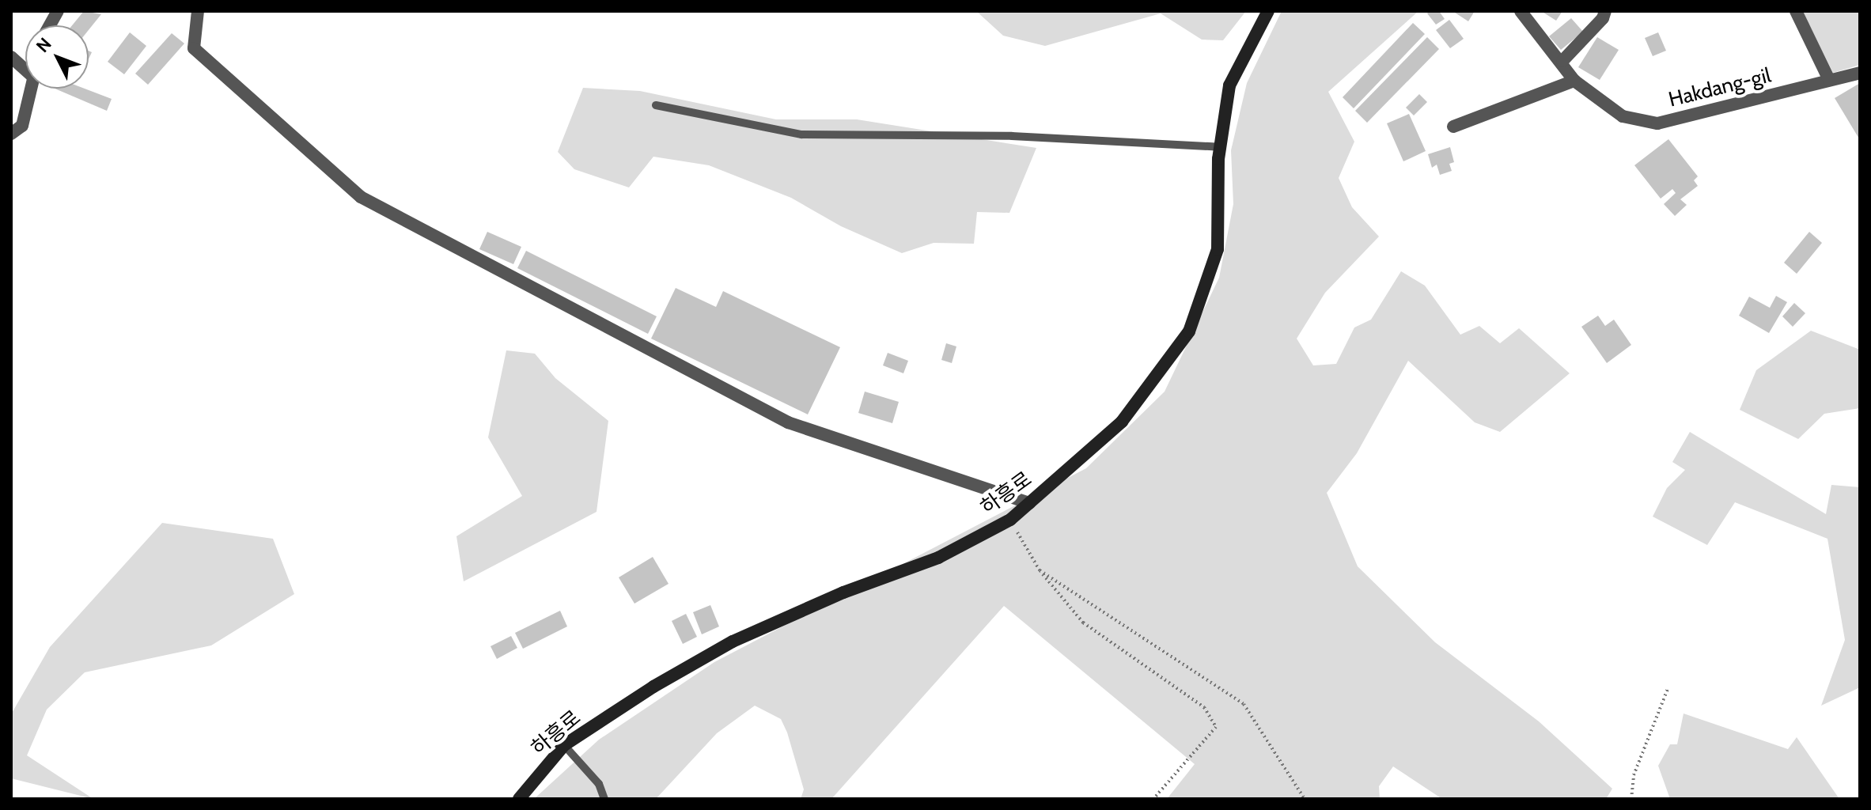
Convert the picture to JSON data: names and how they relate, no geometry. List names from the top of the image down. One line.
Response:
{"streets":{"street":["Hakdang-gil","하흥로"]},"north":"top left"}
